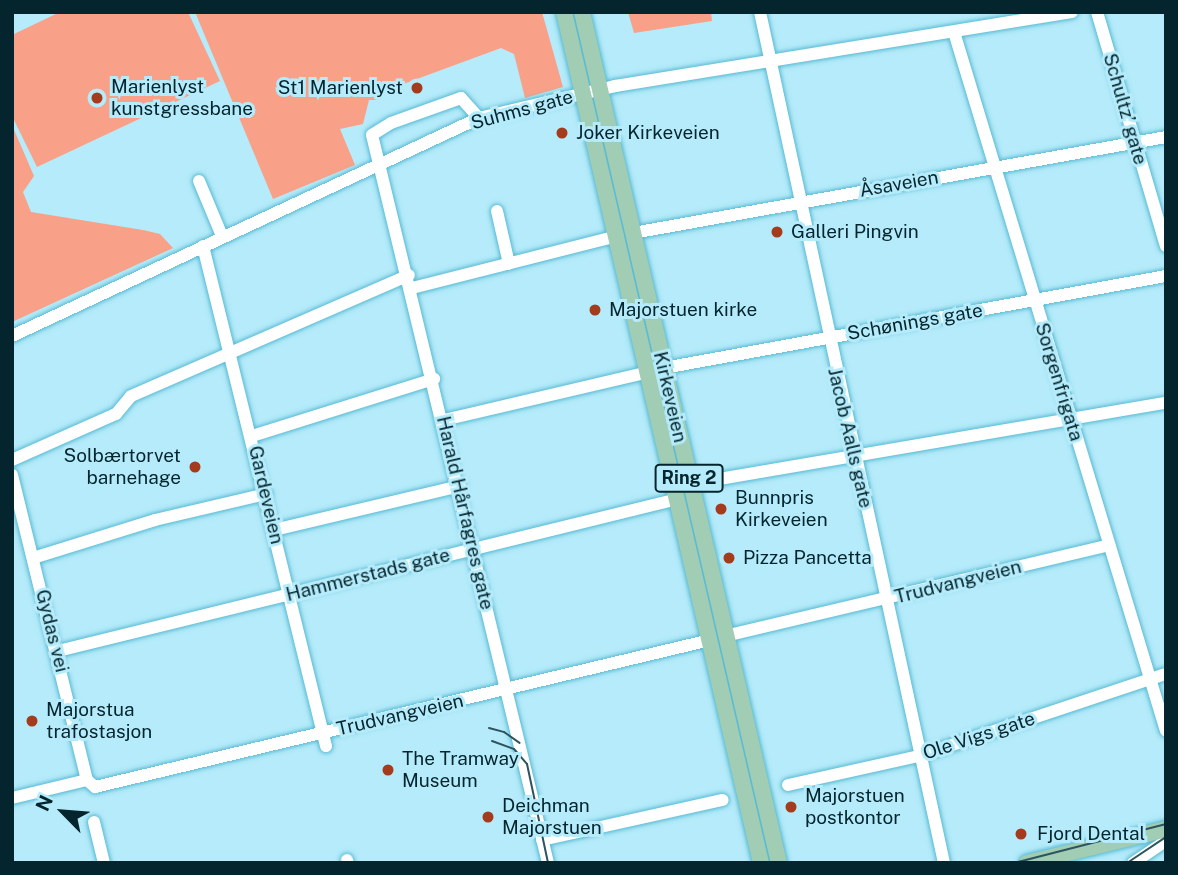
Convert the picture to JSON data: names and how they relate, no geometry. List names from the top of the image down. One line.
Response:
{"streets":{"main road":["Kirkeveien","Ring 2"],"street":["Schultz’ gate","Suhms gate","Åsaveien","Schønings gate","Sorgenfrigata","Jacob Aalls gate","Gardeveien","Harald Hårfagres gate","Hammerstads gate","Trudvangveien","Gydas vei","Ole Vigs gate"]},"crossings":[["Schultz’ gate","Åsaveien"],["Suhms gate","Sorgenfrigata"],["Suhms gate","Kirkeveien"],["Suhms gate","Jacob Aalls gate"],["Suhms gate","Gardeveien"],["Suhms gate","Harald Hårfagres gate"],["Åsaveien","Sorgenfrigata"],["Åsaveien","Kirkeveien"],["Åsaveien","Jacob Aalls gate"],["Åsaveien","Gardeveien"],["Åsaveien","Harald Hårfagres gate"],["Schønings gate","Sorgenfrigata"],["Schønings gate","Kirkeveien"],["Schønings gate","Jacob Aalls gate"],["Schønings gate","Harald Hårfagres gate"],["Sorgenfrigata","Trudvangveien"],["Sorgenfrigata","Ole Vigs gate"],["Kirkeveien","Hammerstads gate"],["Kirkeveien","Trudvangveien"],["Jacob Aalls gate","Trudvangveien"],["Jacob Aalls gate","Ole Vigs gate"],["Gardeveien","Hammerstads gate"],["Gardeveien","Trudvangveien"],["Harald Hårfagres gate","Hammerstads gate"],["Harald Hårfagres gate","Trudvangveien"],["Hammerstads gate","Gydas vei"],["Trudvangveien","Gydas vei"]],"places":["St1 Marienlyst","Marienlyst kunstgressbane","Joker Kirkeveien","Galleri Pingvin","Majorstuen kirke","Solbærtorvet barnehage","Bunnpris Kirkeveien","Pizza Pancetta","Majorstua trafostasjon","The Tramway Museum","Majorstuen postkontor","Deichman Majorstuen","Fjord Dental"],"north":"top left"}
